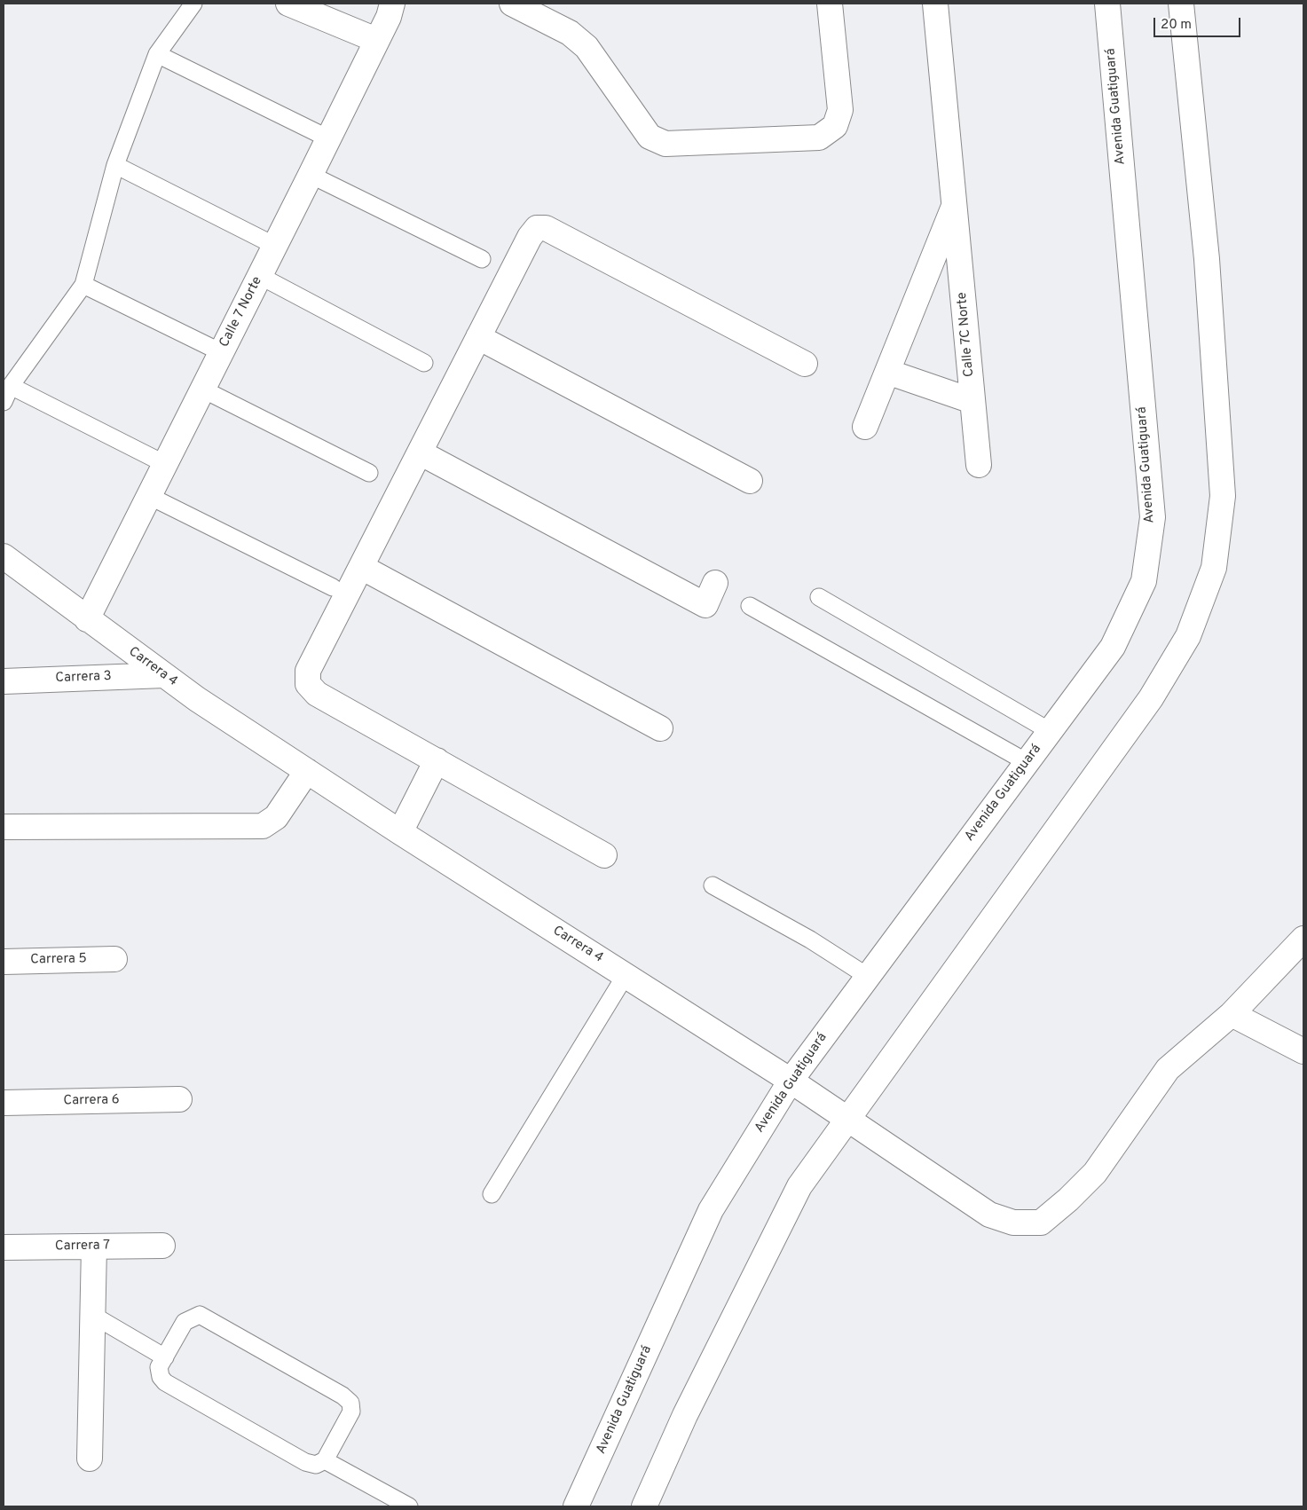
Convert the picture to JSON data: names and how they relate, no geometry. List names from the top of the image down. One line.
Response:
{"streets":{"street":["Avenida Guatiguará","Calle 7 Norte","Calle 7C Norte","Carrera 4","Carrera 3","Carrera 5","Carrera 6","Carrera 7"]},"crossings":[["Avenida Guatiguará","Carrera 4"],["Calle 7 Norte","Carrera 4"],["Carrera 4","Carrera 3"]],"scale_bar":"20 m"}
